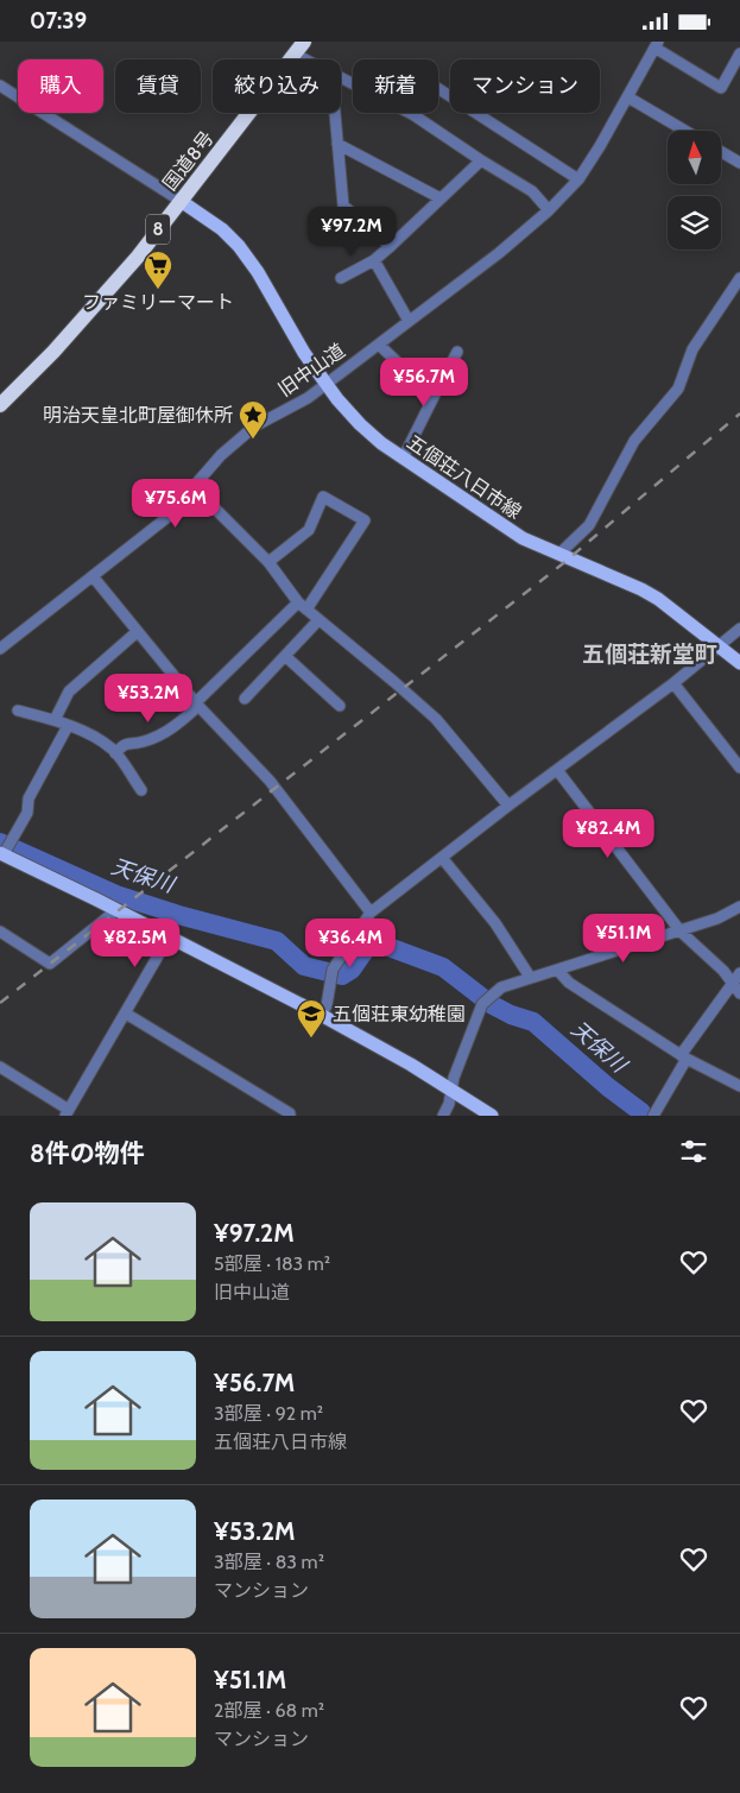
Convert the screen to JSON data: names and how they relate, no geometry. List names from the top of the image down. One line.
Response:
{"streets":{"highway":["国道8号","8"],"main road":["五個荘八日市線"],"street":["旧中山道"]},"crossings":[["国道8号","五個荘八日市線"],["旧中山道","五個荘八日市線"]],"districts":["五個荘新堂町"],"water":["天保川"],"places":{"supermarket":["ファミリーマート"],"place":["明治天皇北町屋御休所"],"school or university":["五個荘東幼稚園"]},"north":"top","page":{"status":"07:39","chip":["購入","賃貸","絞り込み","新着","マンション"],"price":["¥97.2M","¥56.7M","¥75.6M","¥53.2M","¥82.4M","¥51.1M","¥82.5M","¥36.4M"],"heading":"8件の物件","list":[{"name":"¥97.2M","note":"5部屋 · 183 m² · 旧中山道"},{"name":"¥56.7M","note":"3部屋 · 92 m² · 五個荘八日市線"},{"name":"¥53.2M","note":"3部屋 · 83 m² · マンション"},{"name":"¥51.1M","note":"2部屋 · 68 m² · マンション"}]}}
